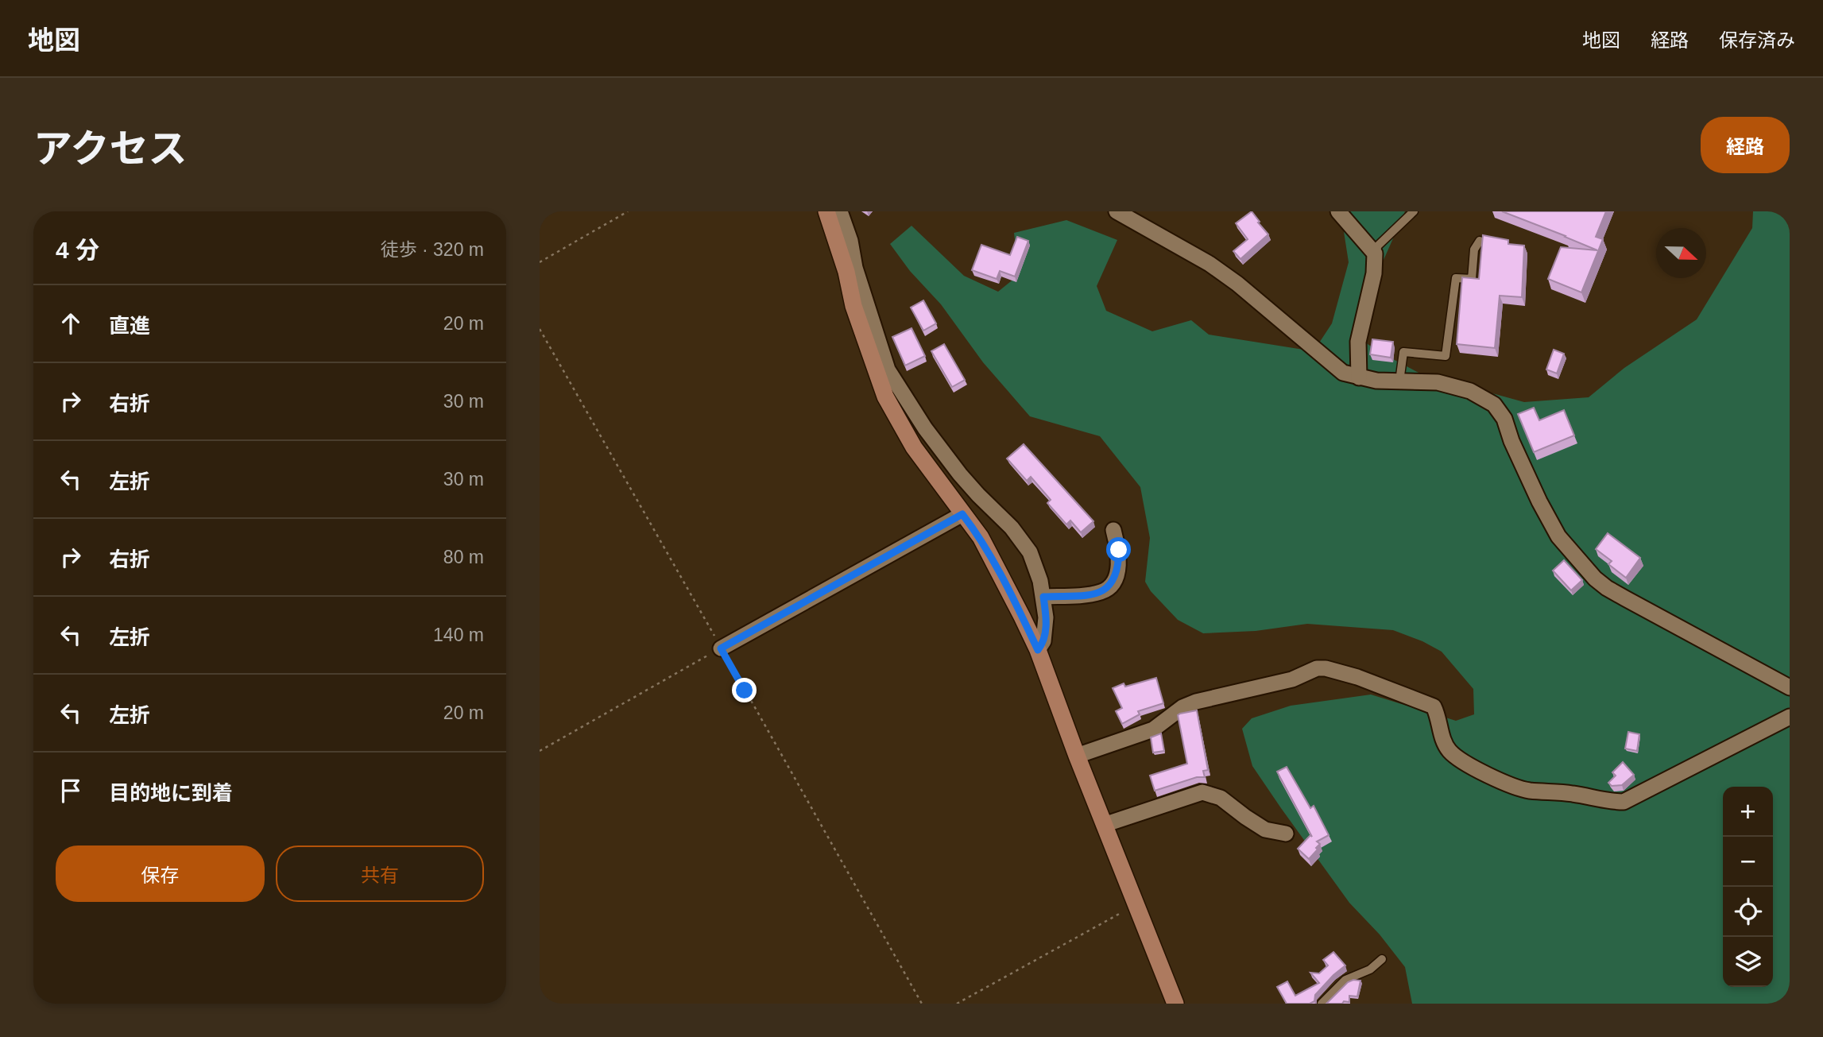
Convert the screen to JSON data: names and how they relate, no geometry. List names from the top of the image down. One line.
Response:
{"north":"right","page":{"header":"地図","nav":["地図","経路","保存済み"],"title":"アクセス","buttons":["経路",["保存","共有"]],"heading":["4 分","徒歩 · 320 m"],"list":[["直進","20 m"],["右折","30 m"],["左折","30 m"],["右折","80 m"],["左折","140 m"],["左折","20 m"],"目的地に到着"],"map_buttons":["+","−"]}}
